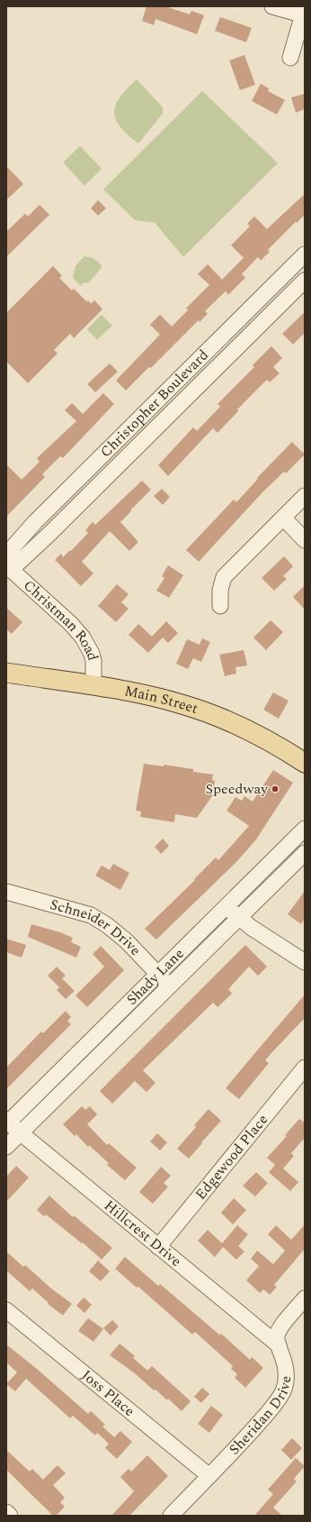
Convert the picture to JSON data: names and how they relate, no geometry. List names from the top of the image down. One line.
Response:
{"streets":{"main road":["Main Street"],"street":["Christopher Boulevard","Christman Road","Schneider Drive","Shady Lane","Edgewood Place","Hillcrest Drive","Joss Place","Sheridan Drive"]},"crossings":[["Christopher Boulevard","Christman Road"],["Christman Road","Main Street"],["Schneider Drive","Shady Lane"],["Shady Lane","Hillcrest Drive"],["Edgewood Place","Hillcrest Drive"],["Hillcrest Drive","Sheridan Drive"],["Joss Place","Sheridan Drive"]],"places":["Speedway"]}
